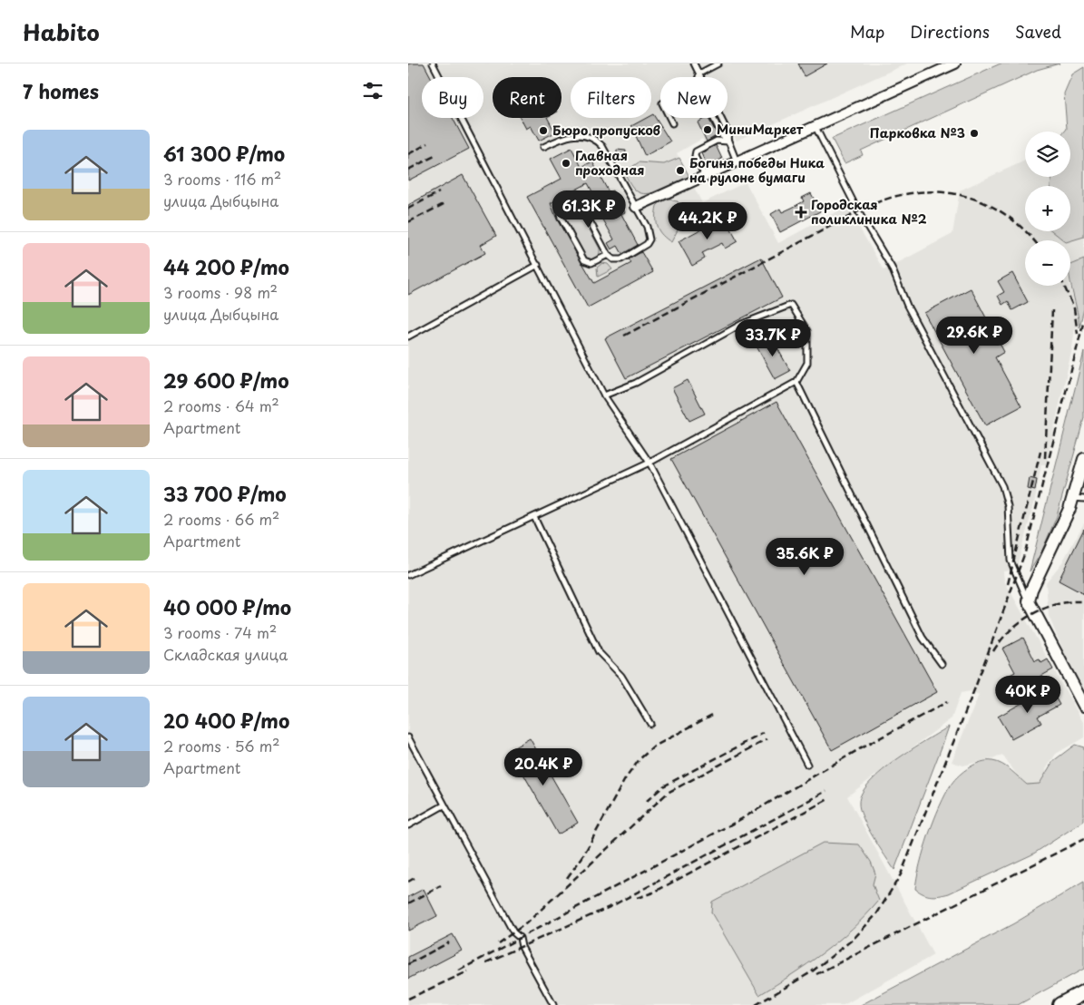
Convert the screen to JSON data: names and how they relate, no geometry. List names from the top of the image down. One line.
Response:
{"places":{"other":["MиниMаркет","Бюро пропусков","Парковка №3","Главная проходная","Богиня победы Ника на рулоне бумаги"],"health":["Городская поликлиника №2"]},"page":{"header":"Habito","nav":["Map","Directions","Saved"],"heading":"7 homes","chip":["Buy","Rent","Filters","New"],"list":[{"name":"61 300 ₽/mo","note":"3 rooms · 116 m² · улица Дыбцына"},{"name":"44 200 ₽/mo","note":"3 rooms · 98 m² · улица Дыбцына"},{"name":"29 600 ₽/mo","note":"2 rooms · 64 m² · Apartment"},{"name":"33 700 ₽/mo","note":"2 rooms · 66 m² · Apartment"},{"name":"40 000 ₽/mo","note":"3 rooms · 74 m² · Складская улица"},{"name":"20 400 ₽/mo","note":"2 rooms · 56 m² · Apartment"}],"map_buttons":["+","−"],"price":["61.3K ₽","44.2K ₽","29.6K ₽","33.7K ₽","35.6K ₽","40K ₽","20.4K ₽"]}}
